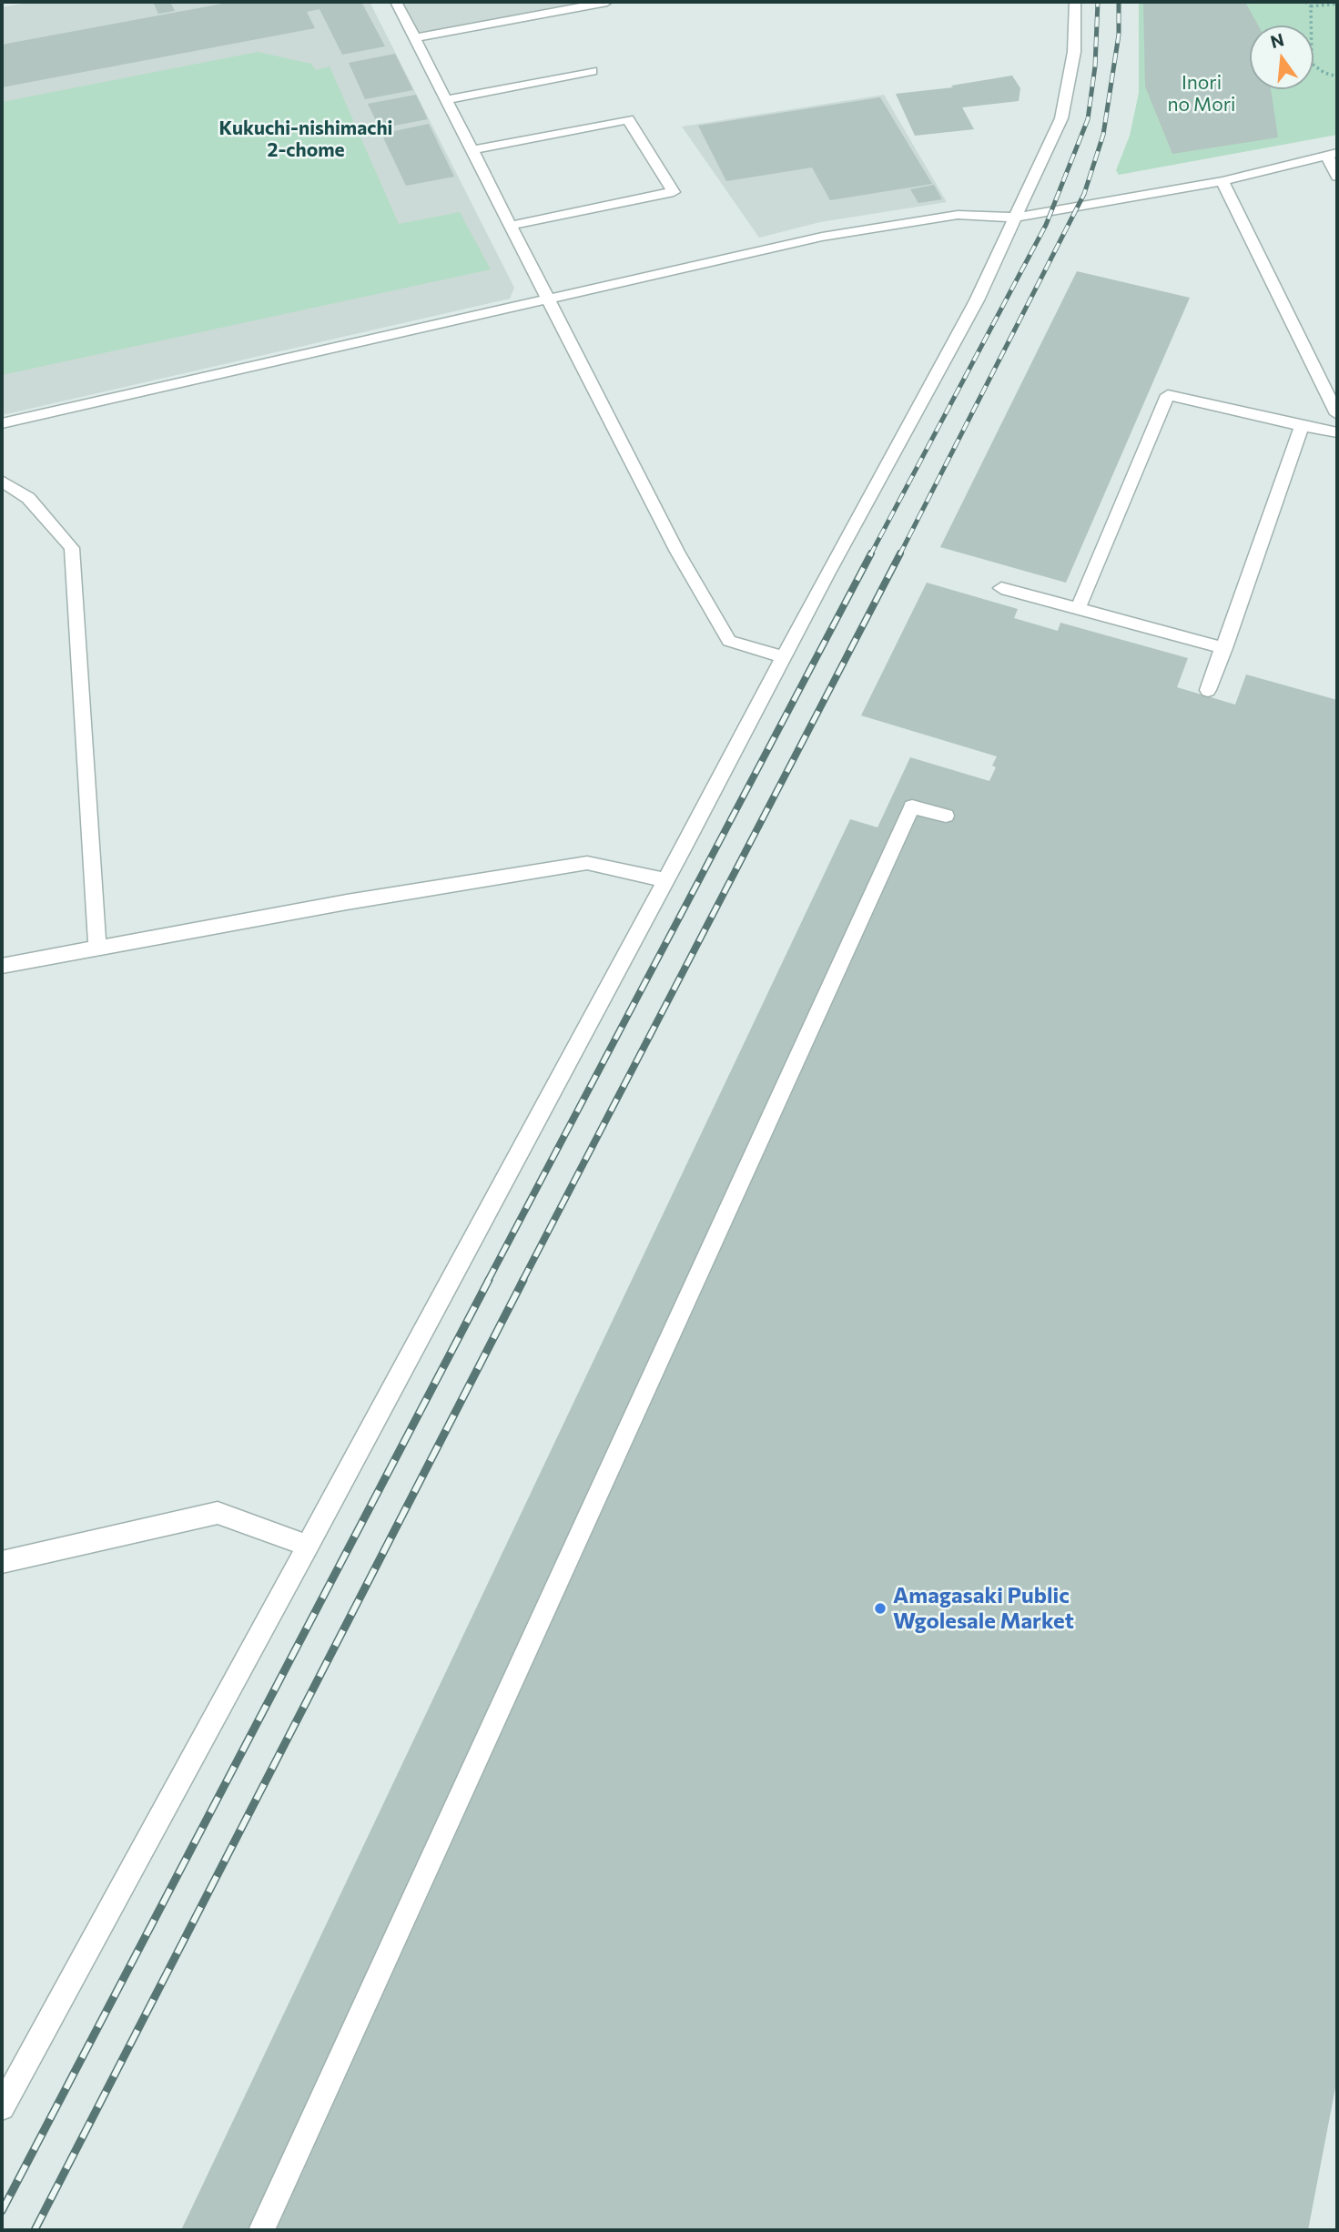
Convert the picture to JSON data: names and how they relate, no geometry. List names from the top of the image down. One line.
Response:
{"districts":["Kukuchi-nishimachi 2-chome"],"parks":["Inori no Mori"],"places":["Amagasaki Public Wgolesale Market"],"north":"top"}
